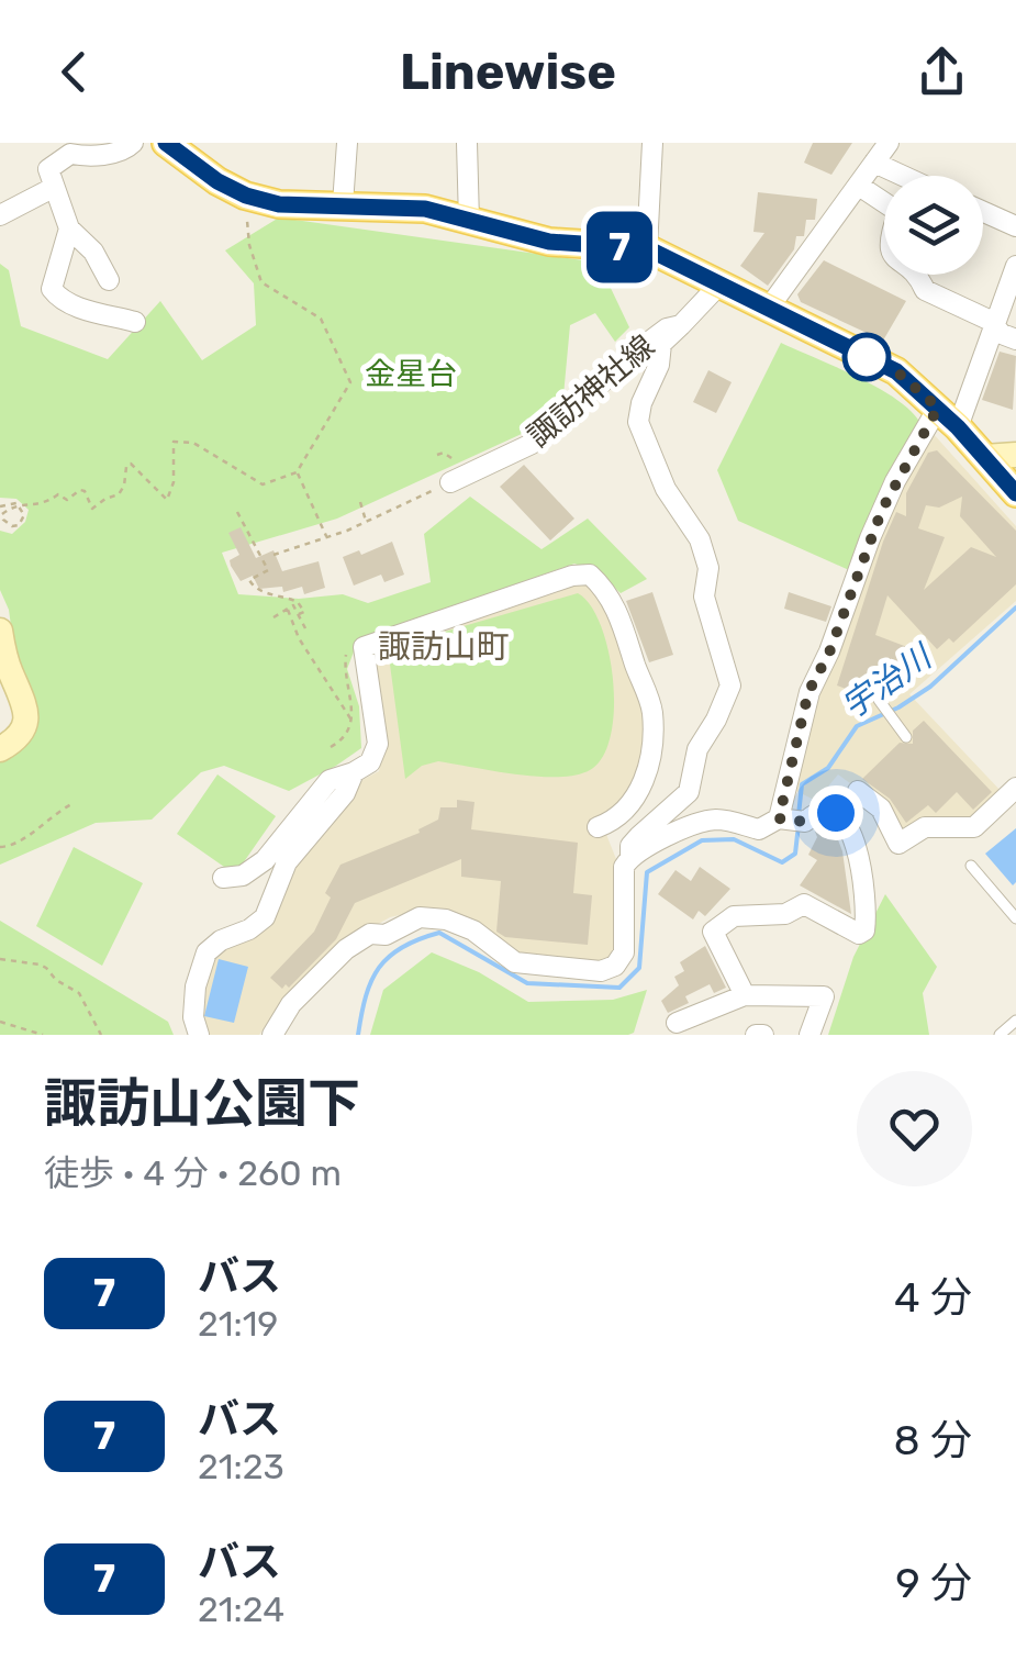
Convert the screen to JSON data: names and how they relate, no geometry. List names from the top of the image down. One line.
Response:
{"streets":{"street":["諏訪神社線"]},"districts":["諏訪山町"],"water":["宇治川"],"parks":["金星台"],"lines":["bus line 7"],"page":{"header":"Linewise","on_map":"7","heading":["諏訪山公園下","徒歩 · 4 分 · 260 m"],"list":[{"mark":"7","name":"バス","note":"21:19","value":"4 分"},{"mark":"7","name":"バス","note":"21:23","value":"8 分"},{"mark":"7","name":"バス","note":"21:24","value":"9 分"}]}}
